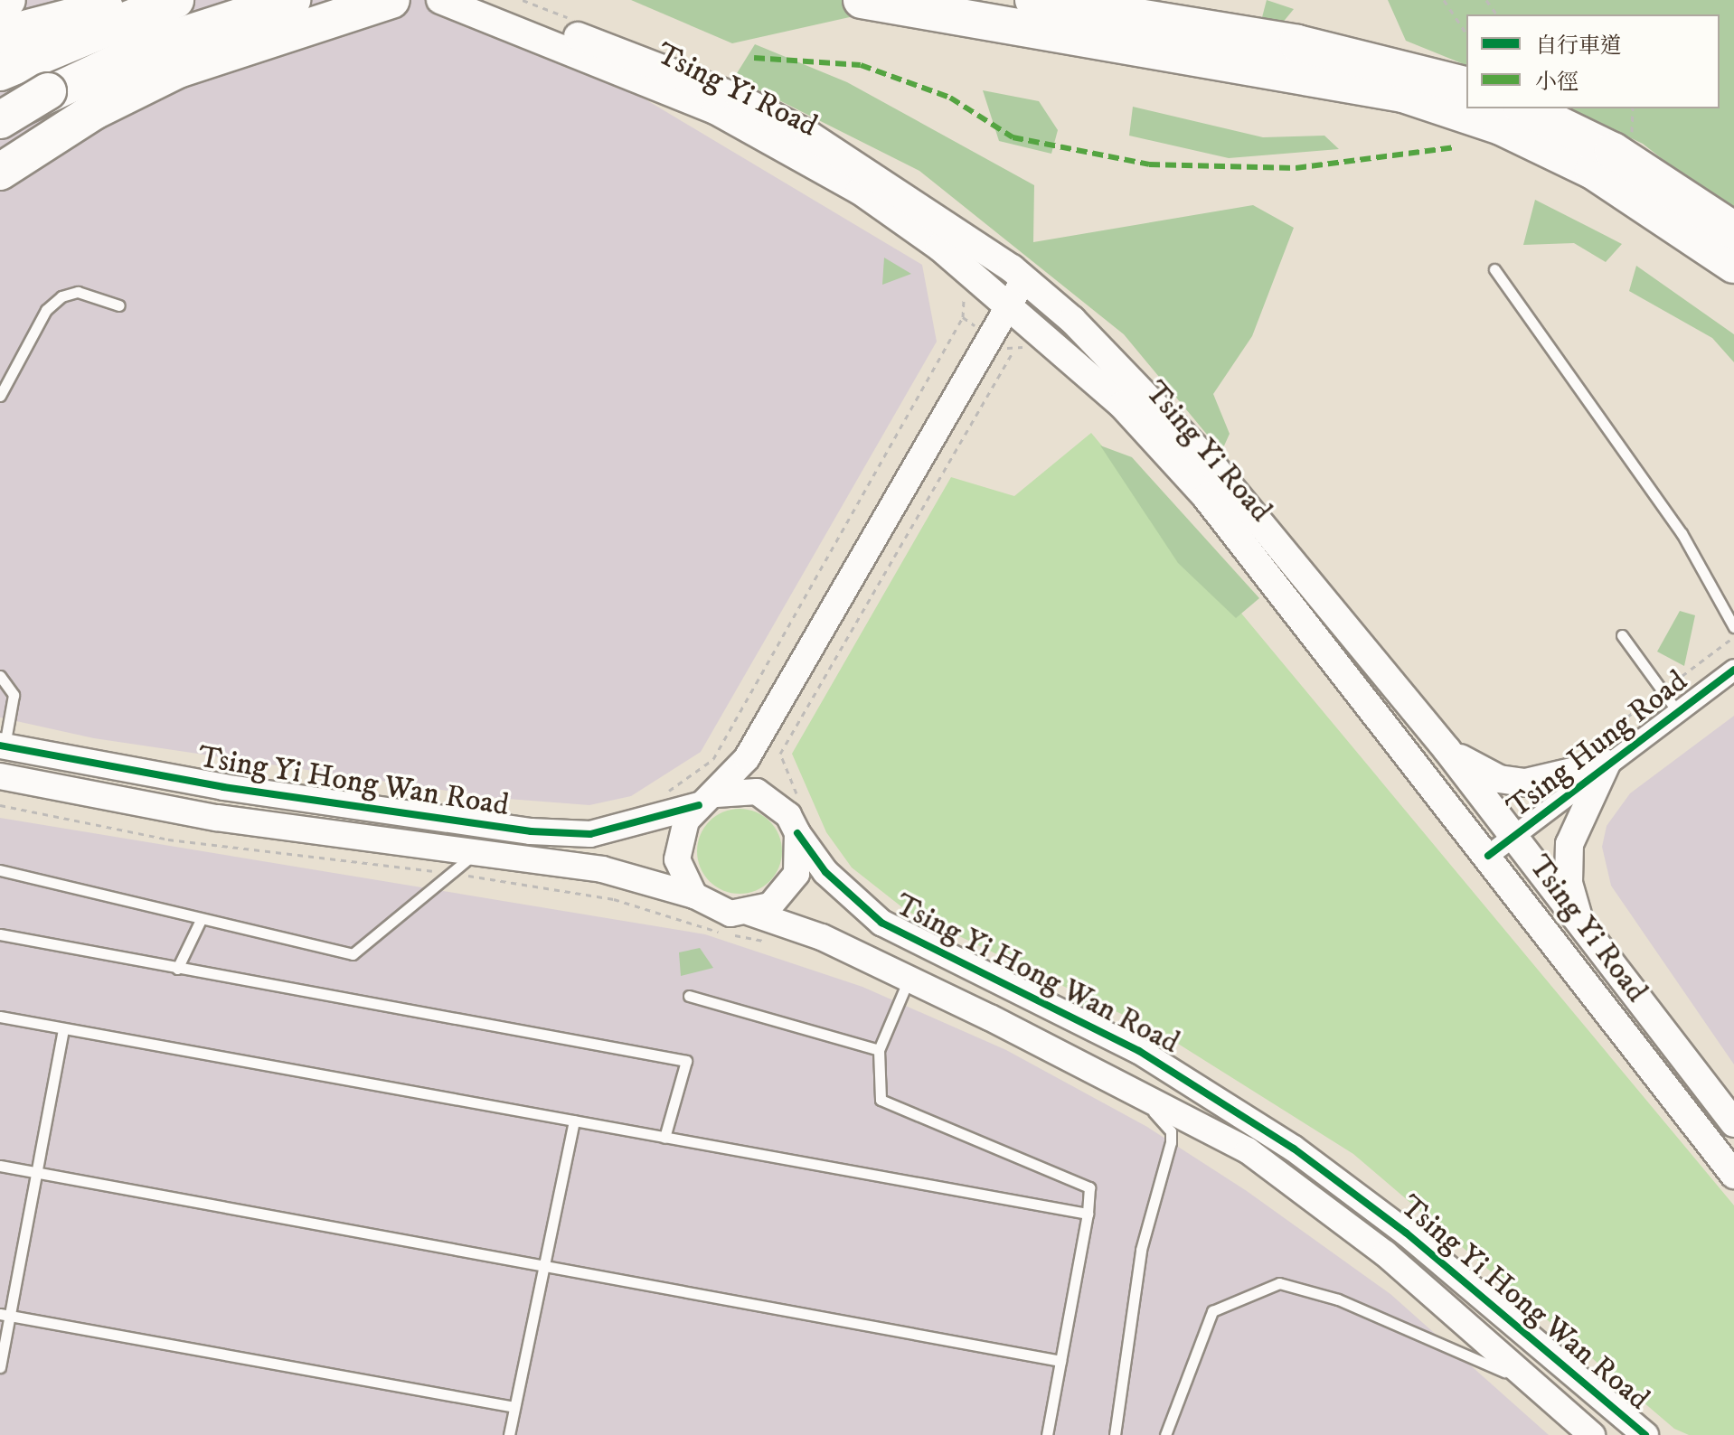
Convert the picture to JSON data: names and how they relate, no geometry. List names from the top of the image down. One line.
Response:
{"streets":{"main road":["Tsing Yi Road"],"street":["Tsing Hung Road","Tsing Yi Hong Wan Road"]},"crossings":[["Tsing Yi Road","Tsing Hung Road"]],"legend":["自行車道","小徑"]}
